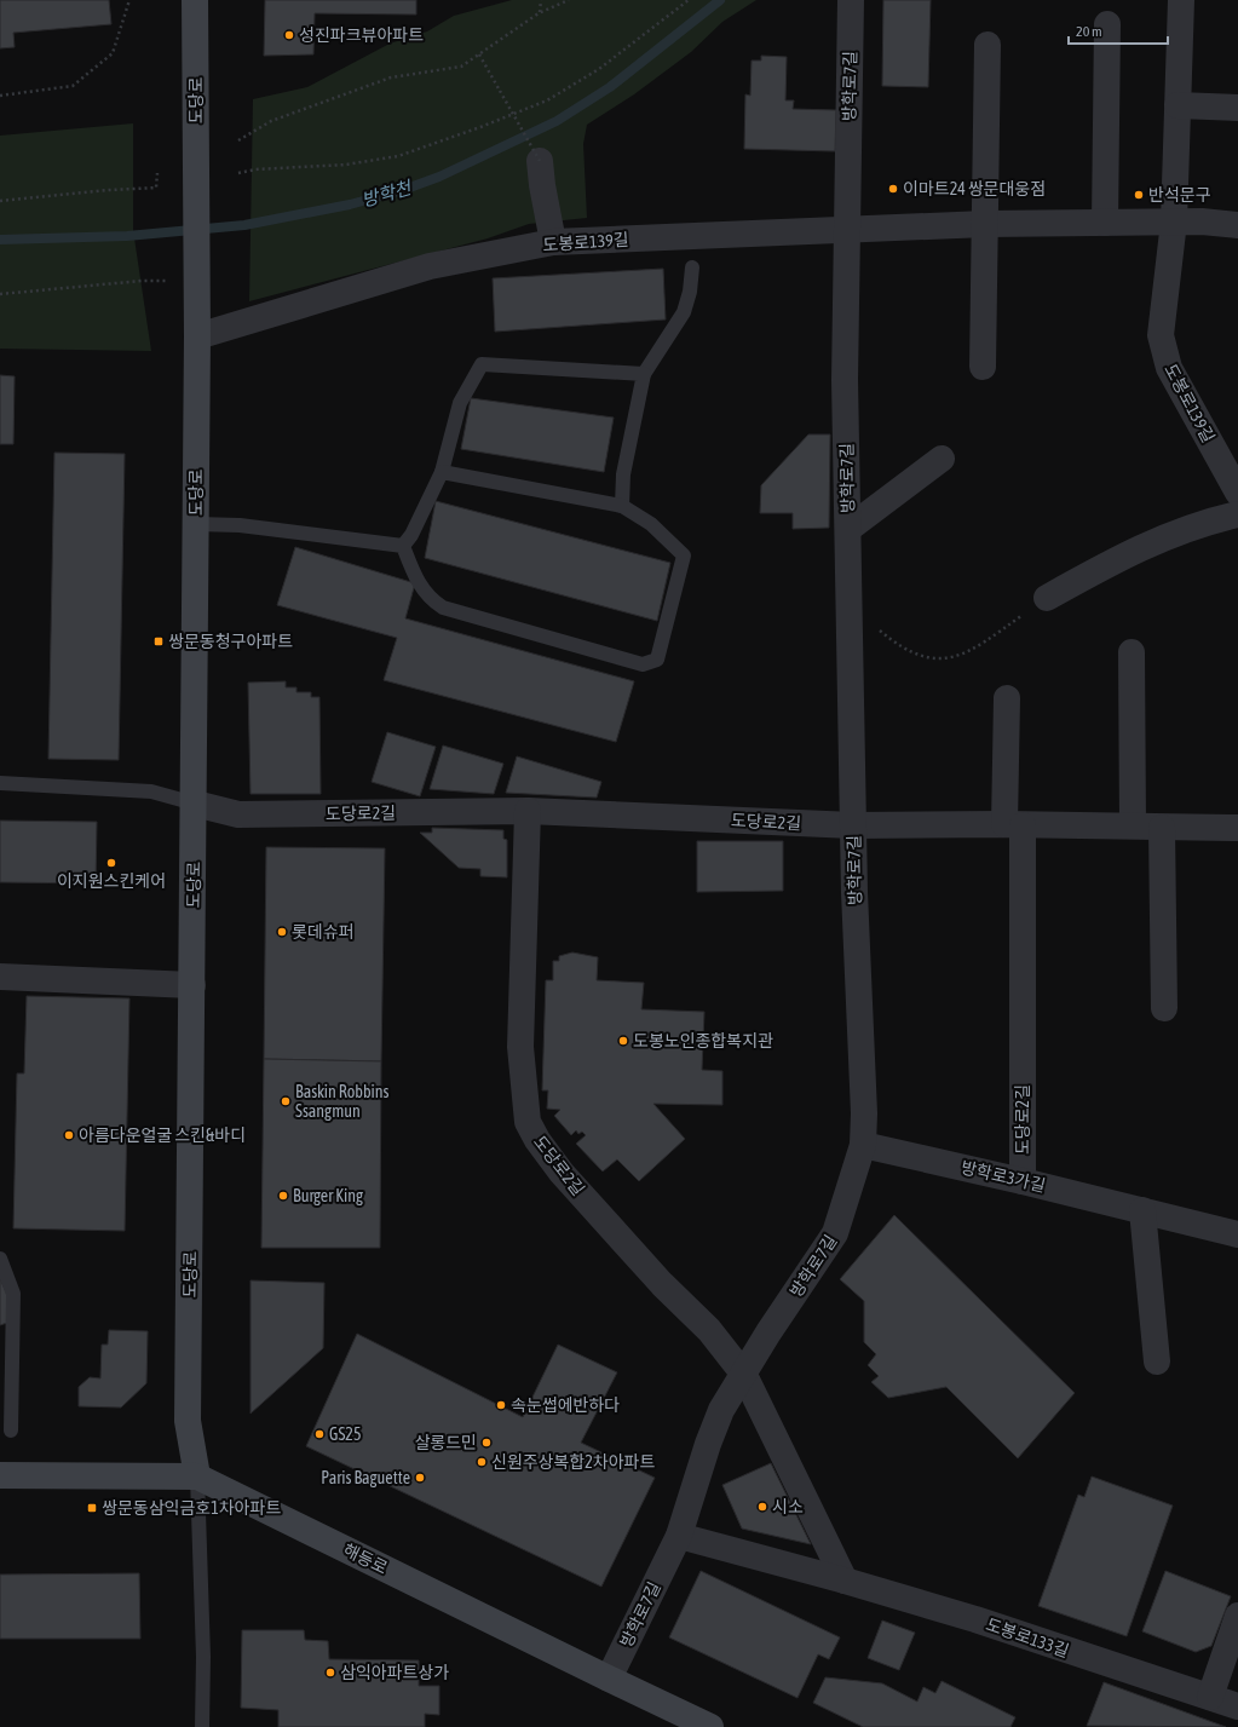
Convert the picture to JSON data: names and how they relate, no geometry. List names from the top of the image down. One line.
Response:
{"streets":{"main road":["도당로","해등로"],"street":["방학로7길","도봉로139길","도당로2길","방학로3가길","도봉로133길"]},"crossings":[["방학로7길","도봉로139길"],["방학로7길","도당로2길"],["방학로7길","방학로3가길"],["방학로7길","해등로"],["방학로7길","도봉로133길"],["도당로","도봉로139길"],["도당로","도당로2길"],["도당로","해등로"],["도당로2길","방학로3가길"]],"water":["방학천"],"places":{"other":["성진파크뷰아파트","이마트24 쌍문대웅점","반석문구","이지원스킨케어","롯데슈퍼","도봉노인종합복지관","Baskin Robbins Ssangmun","아름다운얼굴 스킨&바디","Burger King","속눈썹에반하다","GS25","살롱드민","신원주상복합2차아파트","Paris Baguette","시소","삼익아파트상가"],"transit":["쌍문동청구아파트","쌍문동삼익금호1차아파트"]},"scale_bar":"20 m"}
